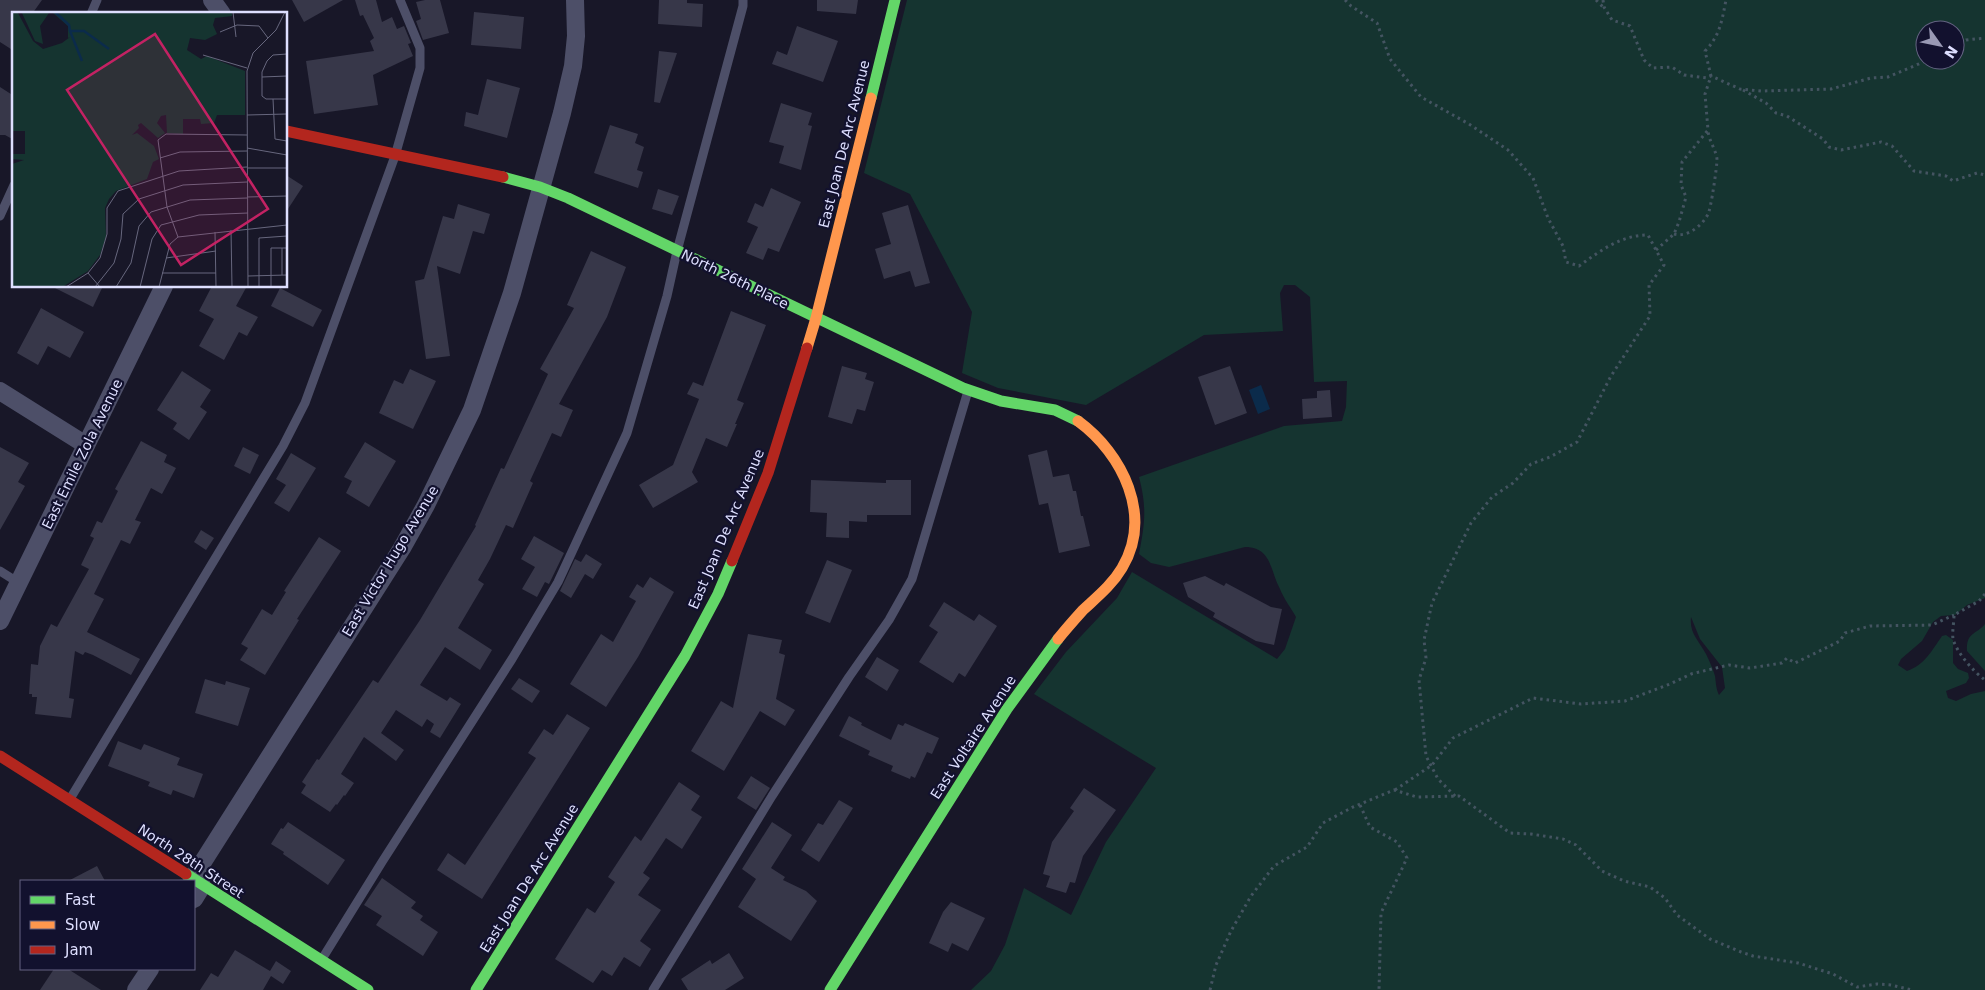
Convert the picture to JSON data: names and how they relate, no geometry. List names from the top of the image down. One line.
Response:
{"streets":{"street":["East Joan De Arc Avenue","North 26th Place","East Emile Zola Avenue","East Victor Hugo Avenue","East Voltaire Avenue","North 28th Street"]},"crossings":[["East Joan De Arc Avenue","North 26th Place"],["North 26th Place","East Victor Hugo Avenue"],["North 26th Place","East Voltaire Avenue"],["East Victor Hugo Avenue","North 28th Street"]],"legend":["Fast","Slow","Jam"],"north":"bottom right"}
